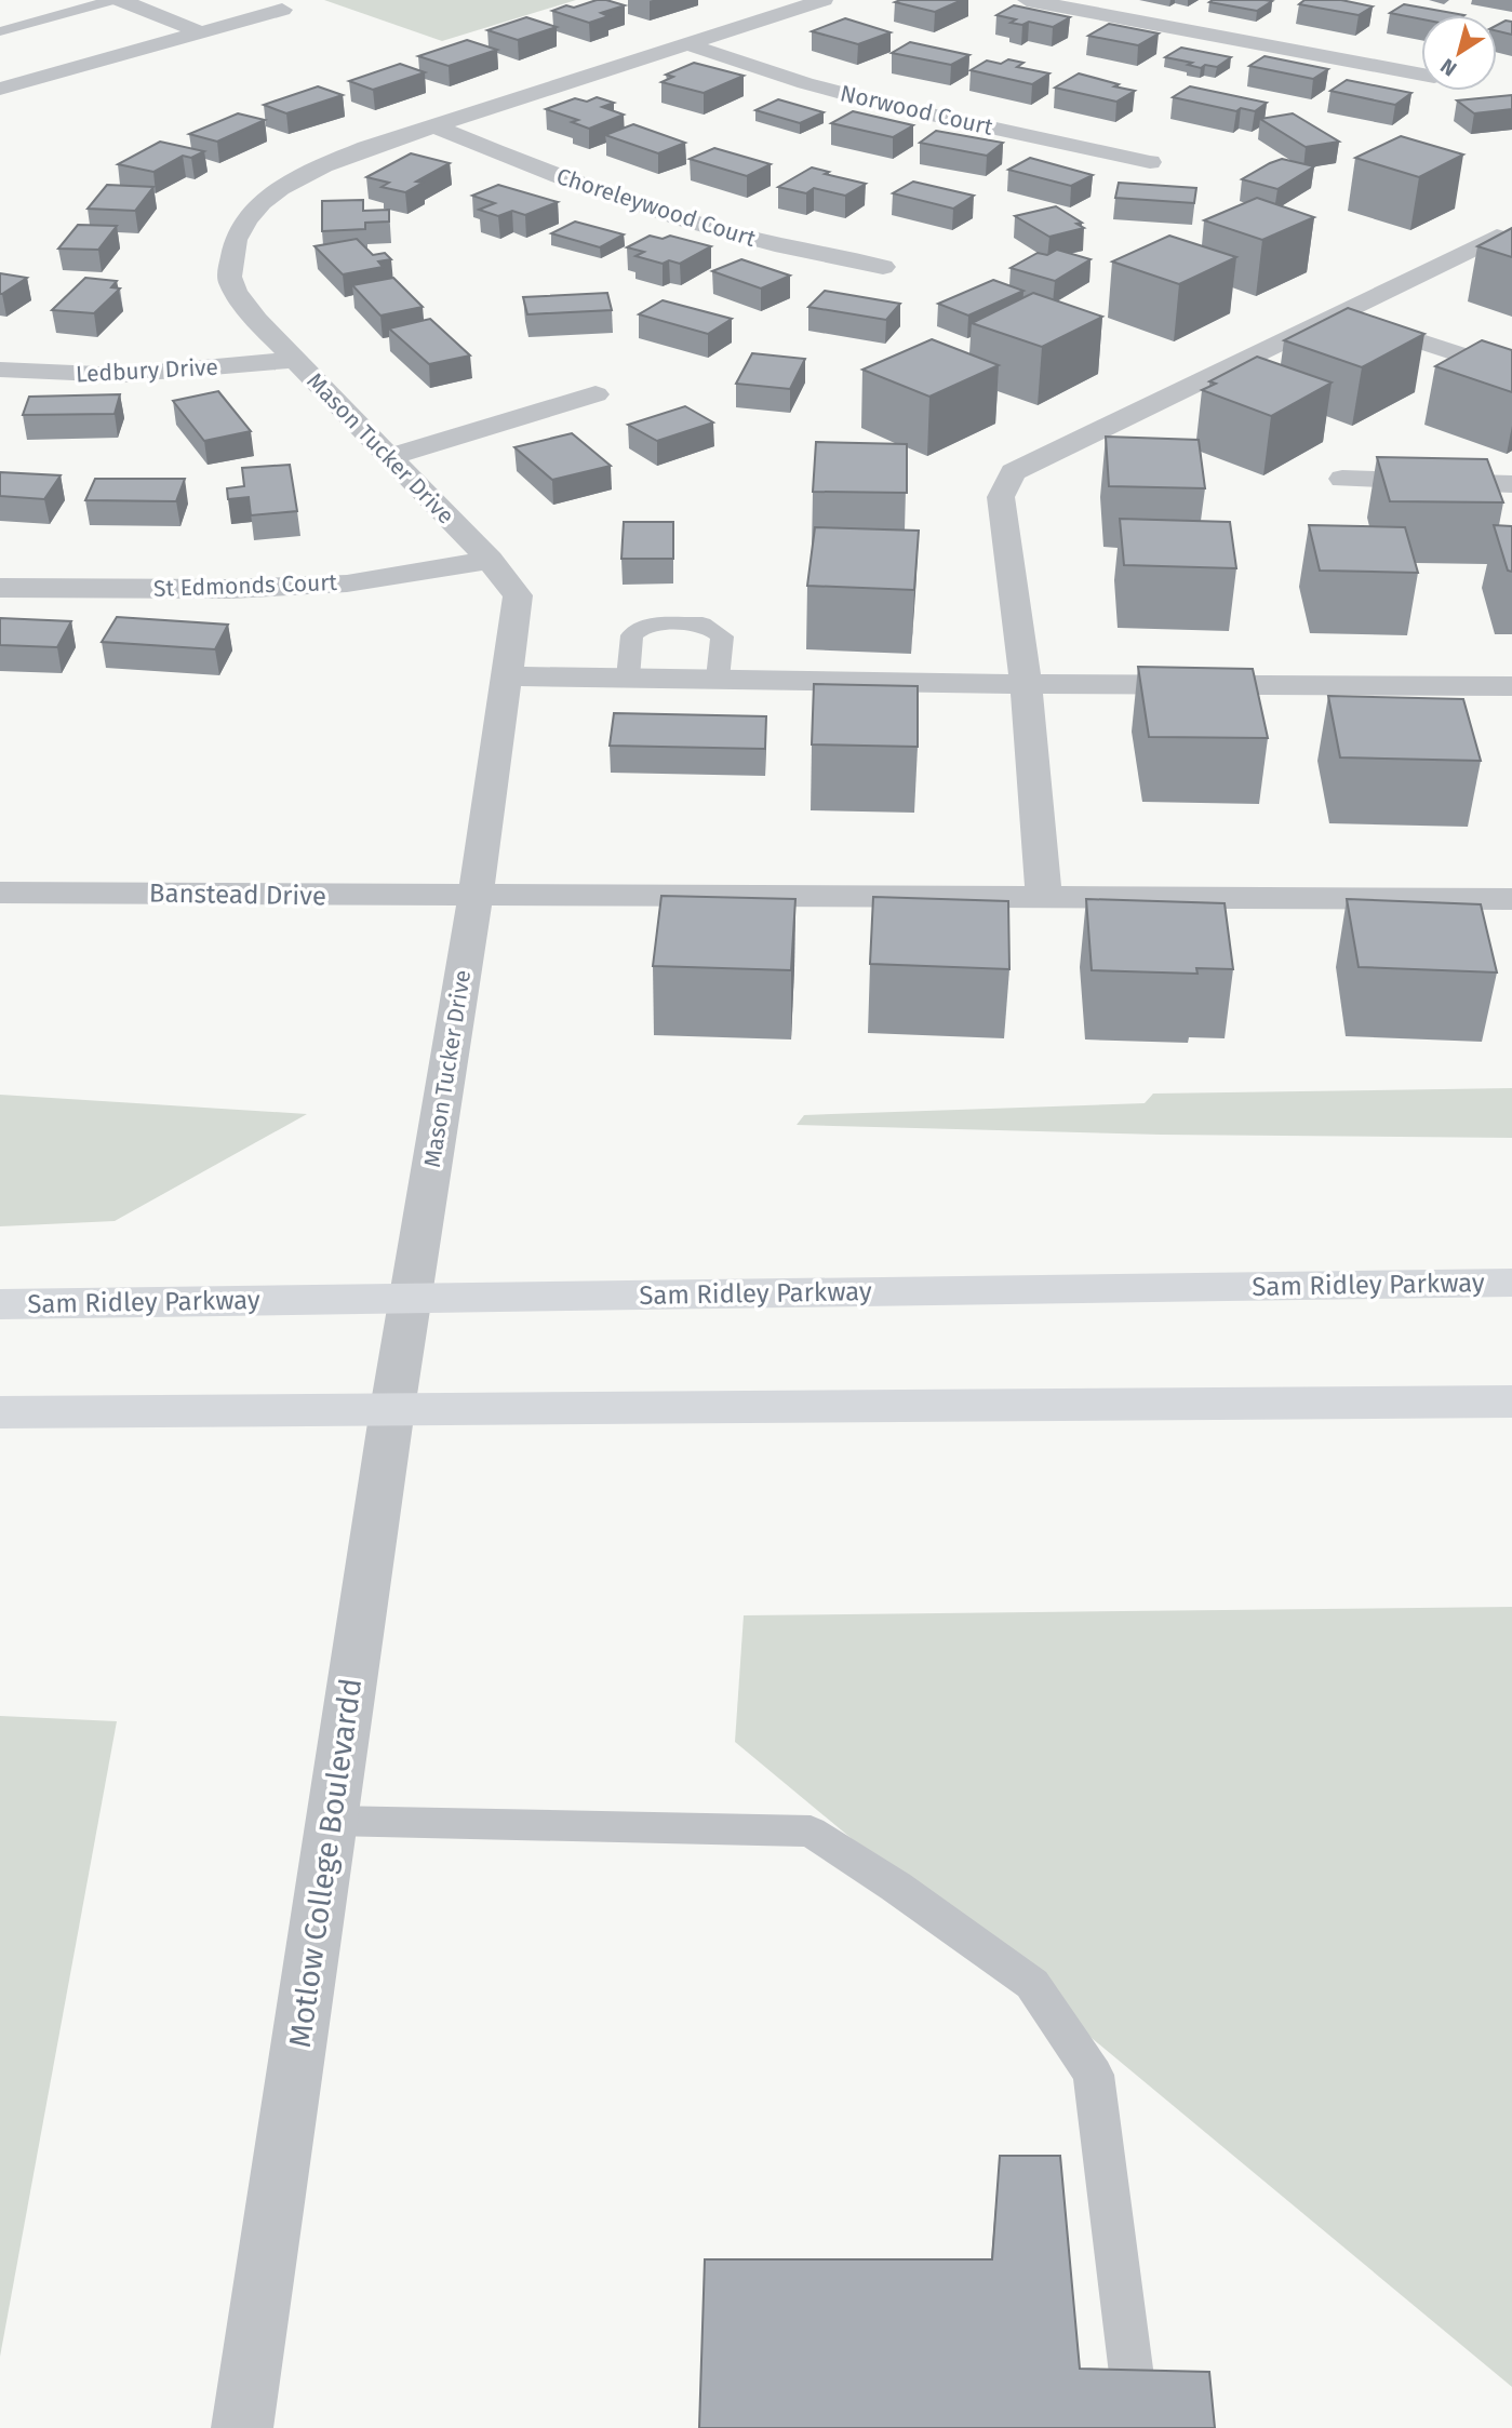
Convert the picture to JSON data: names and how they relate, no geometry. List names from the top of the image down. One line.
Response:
{"streets":{"main road":["Sam Ridley Parkway"],"street":["Norwood Court","Choreleywood Court","Ledbury Drive","Mason Tucker Drive","St Edmonds Court","Banstead Drive","Motlow College Boulevardd"]},"crossings":[["Norwood Court","Mason Tucker Drive"],["Choreleywood Court","Mason Tucker Drive"],["Ledbury Drive","Mason Tucker Drive"],["Mason Tucker Drive","St Edmonds Court"],["Mason Tucker Drive","Banstead Drive"],["Mason Tucker Drive","Sam Ridley Parkway"],["Mason Tucker Drive","Motlow College Boulevardd"],["Sam Ridley Parkway","Motlow College Boulevardd"]],"north":"bottom left"}
